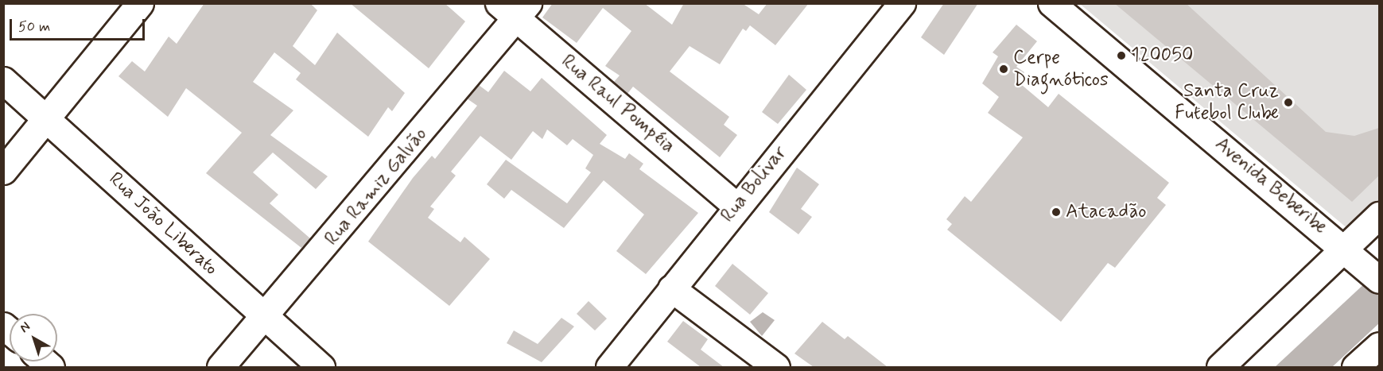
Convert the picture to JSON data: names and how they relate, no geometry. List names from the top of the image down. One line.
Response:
{"streets":{"street":["Rua Raul Pompéia","Rua Bolivar","Avenida Beberibe","Rua Ramiz Galvão","Rua João Liberato"]},"crossings":[["Rua Raul Pompéia","Rua Bolivar"],["Rua Raul Pompéia","Rua Ramiz Galvão"],["Rua Ramiz Galvão","Rua João Liberato"]],"places":["120050","Cerpe Diagnóticos","Santa Cruz Futebol Clube","Atacadão"],"scale_bar":"50 m","north":"top left"}
